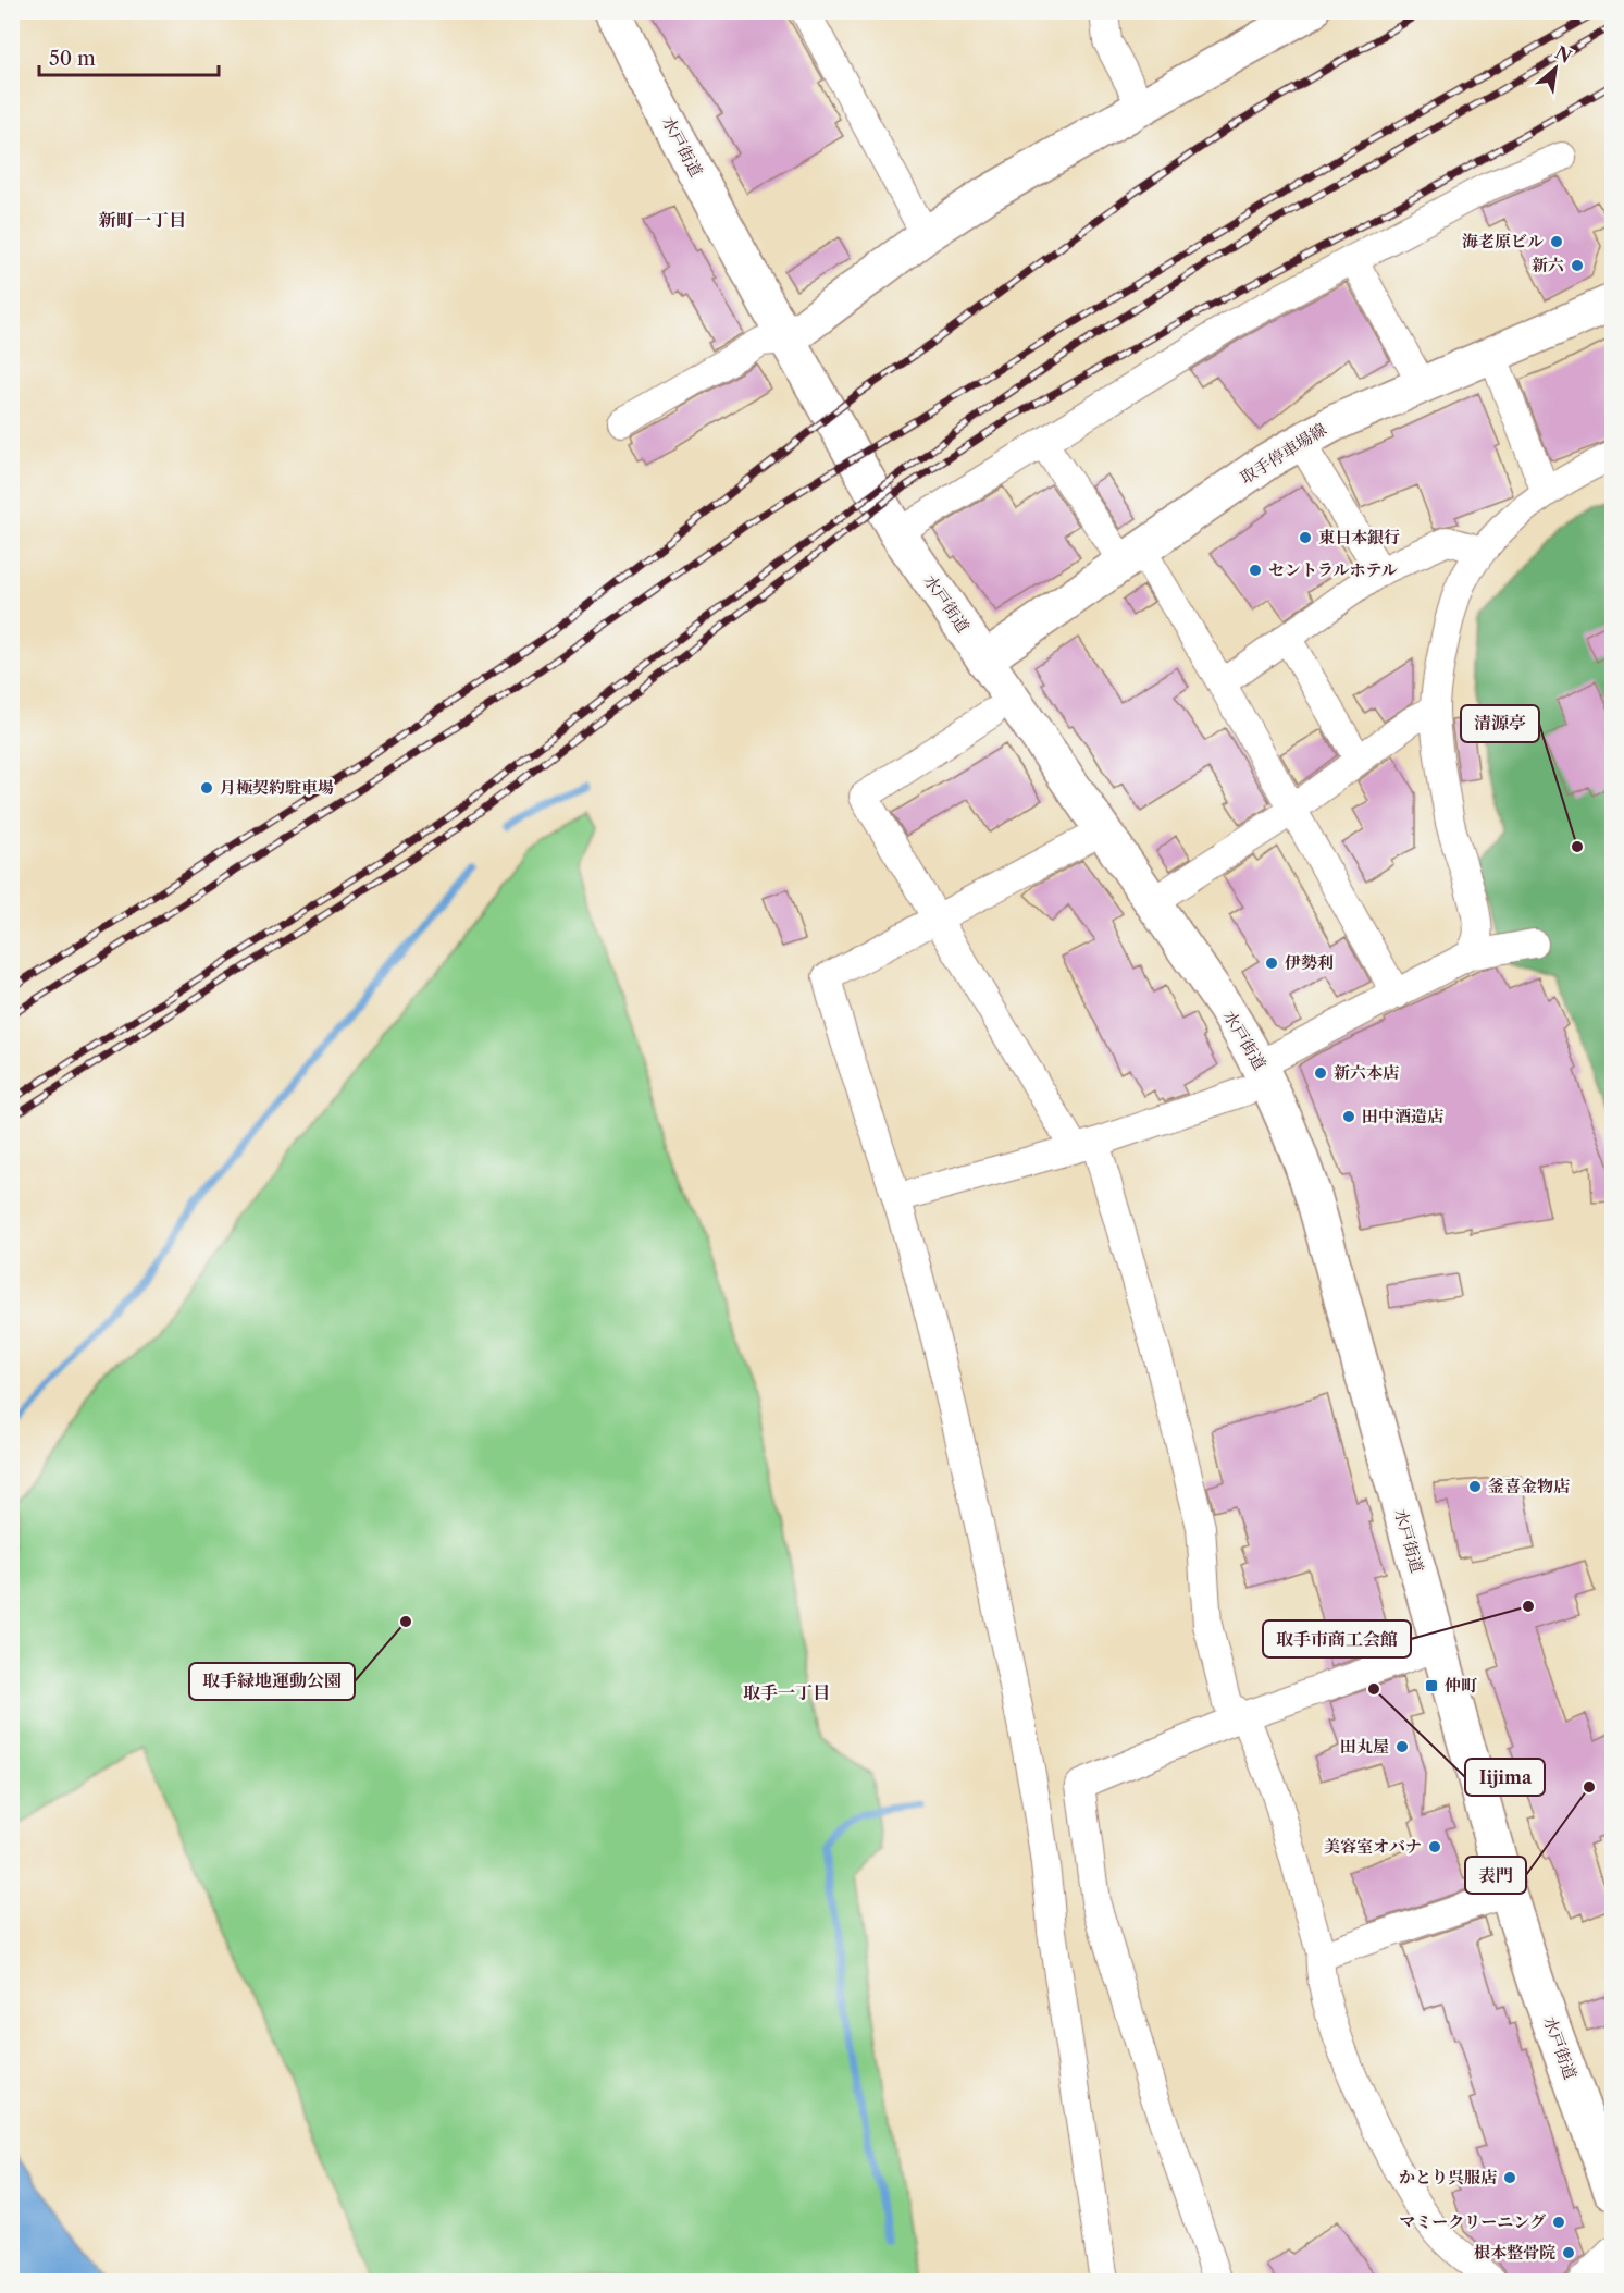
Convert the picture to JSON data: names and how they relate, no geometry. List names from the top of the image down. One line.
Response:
{"streets":{"main road":["水戸街道","取手停車場線"]},"crossings":[["水戸街道","取手停車場線"]],"districts":["新町一丁目","取手一丁目"],"places":{"other":["海老原ビル","新六","東日本銀行","セントラルホテル","月極契約駐車場","清源亭","伊勢利","新六本店","田中酒造店","釜喜金物店","取手市商工会館","取手緑地運動公園","Iijima","田丸屋","表門","美容室オバナ","かとり呉服店","マミークリーニング","根本整骨院"],"transit":["仲町"]},"scale_bar":"50 m","north":"top right"}
